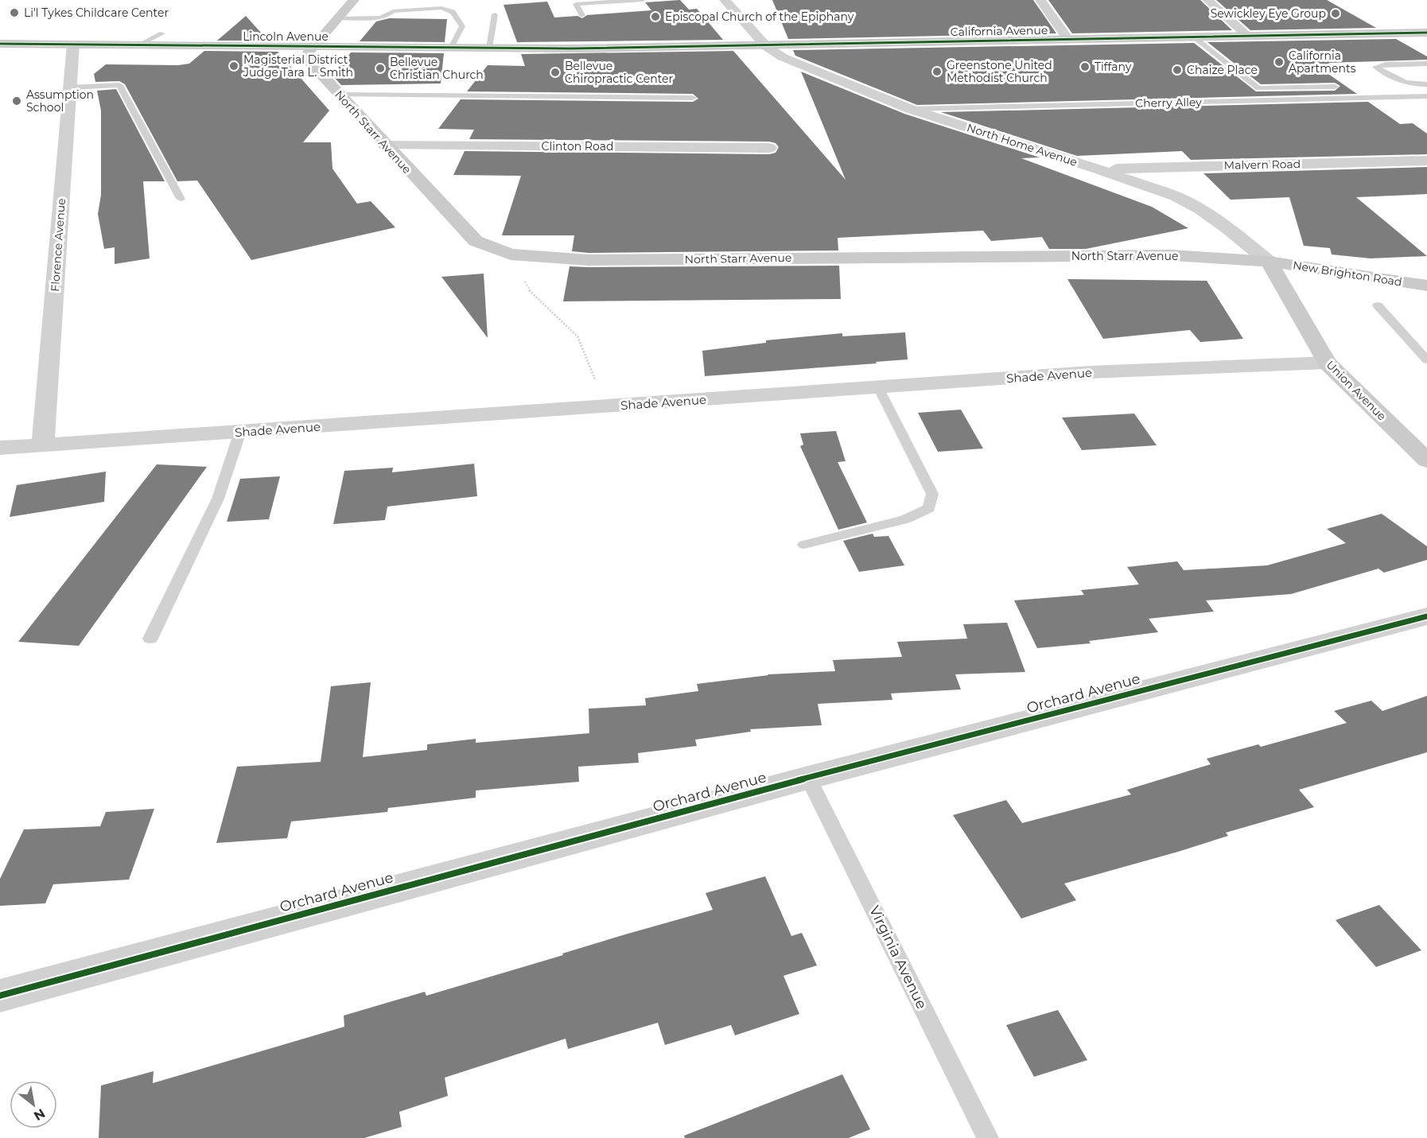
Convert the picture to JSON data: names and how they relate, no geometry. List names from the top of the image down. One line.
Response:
{"streets":{"street":["California Avenue","Lincoln Avenue","North Starr Avenue","North Home Avenue","Clinton Road","Malvern Road","Florence Avenue","New Brighton Road","Shade Avenue","Union Avenue","Orchard Avenue"],"lane":["Cherry Alley","Virginia Avenue"]},"crossings":[["California Avenue","Lincoln Avenue"],["California Avenue","North Home Avenue"],["Lincoln Avenue","North Starr Avenue"],["Lincoln Avenue","Florence Avenue"],["Cherry Alley","North Home Avenue"],["North Starr Avenue","North Home Avenue"],["North Starr Avenue","Clinton Road"],["North Starr Avenue","New Brighton Road"],["North Starr Avenue","Union Avenue"],["North Home Avenue","Malvern Road"],["North Home Avenue","New Brighton Road"],["North Home Avenue","Union Avenue"],["Florence Avenue","Shade Avenue"],["New Brighton Road","Union Avenue"],["Shade Avenue","Union Avenue"],["Orchard Avenue","Virginia Avenue"]],"places":["Li'l Tykes Childcare Center","Sewickley Eye Group","Episcopal Church of the Epiphany","California Apartments","Magisterial District Judge Tara L. Smith","Tiffany","Bellevue Christian Church","Chaize Place","Greenstone United Methodist Church","Bellevue Chiropractic Center","Assumption School"],"north":"bottom right"}
